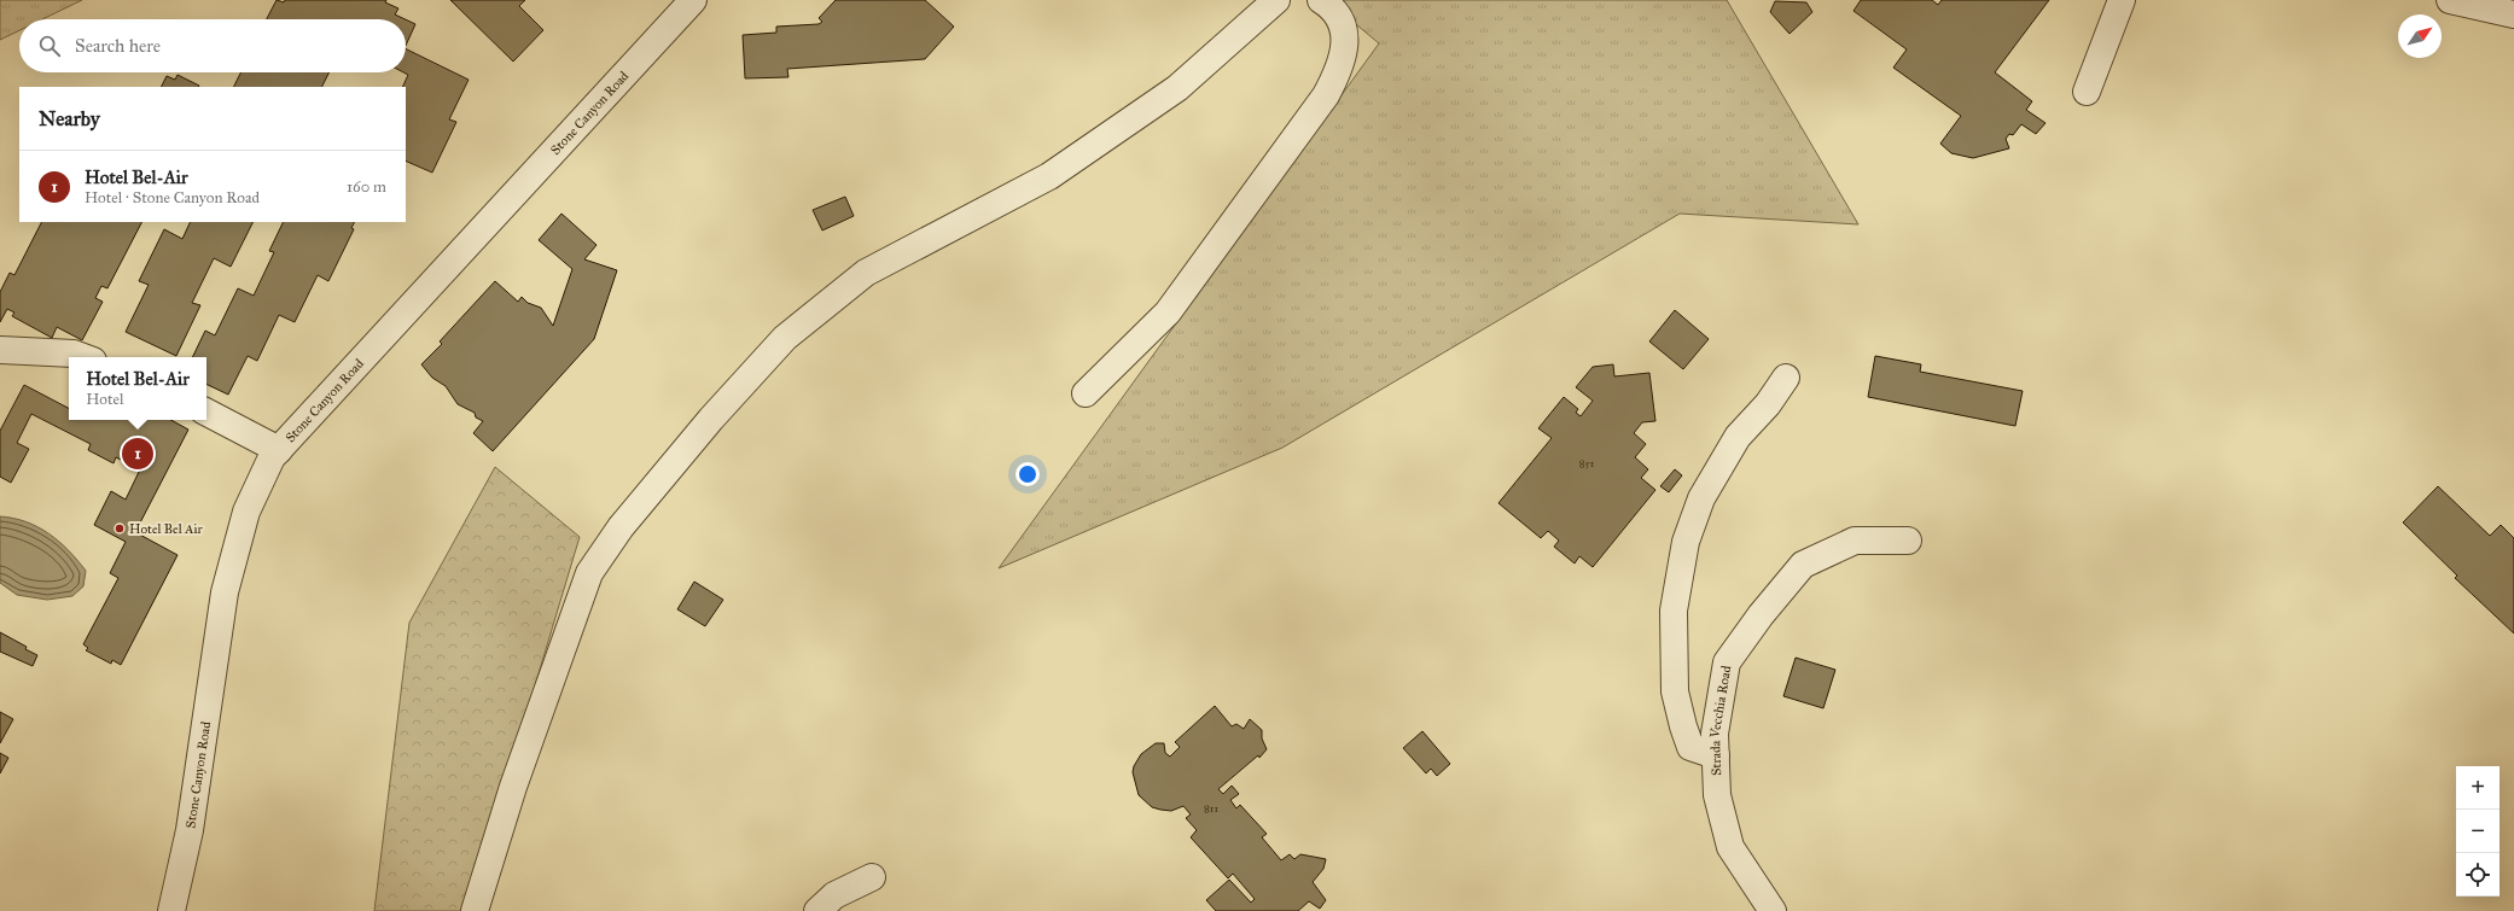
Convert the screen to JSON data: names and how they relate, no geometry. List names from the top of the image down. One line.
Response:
{"streets":{"street":["Stone Canyon Road","Strada Vecchia Road"]},"places":["Hotel Bel Air"],"house_numbers":["851","811"],"north":"top right","page":{"search":"Search here","heading":"Nearby","list":[{"mark":"1","name":"Hotel Bel-Air","note":"Hotel · Stone Canyon Road","value":"160 m"}],"popup":["Hotel Bel-Air","Hotel"],"pins":"1","map_buttons":["+","−"]}}
